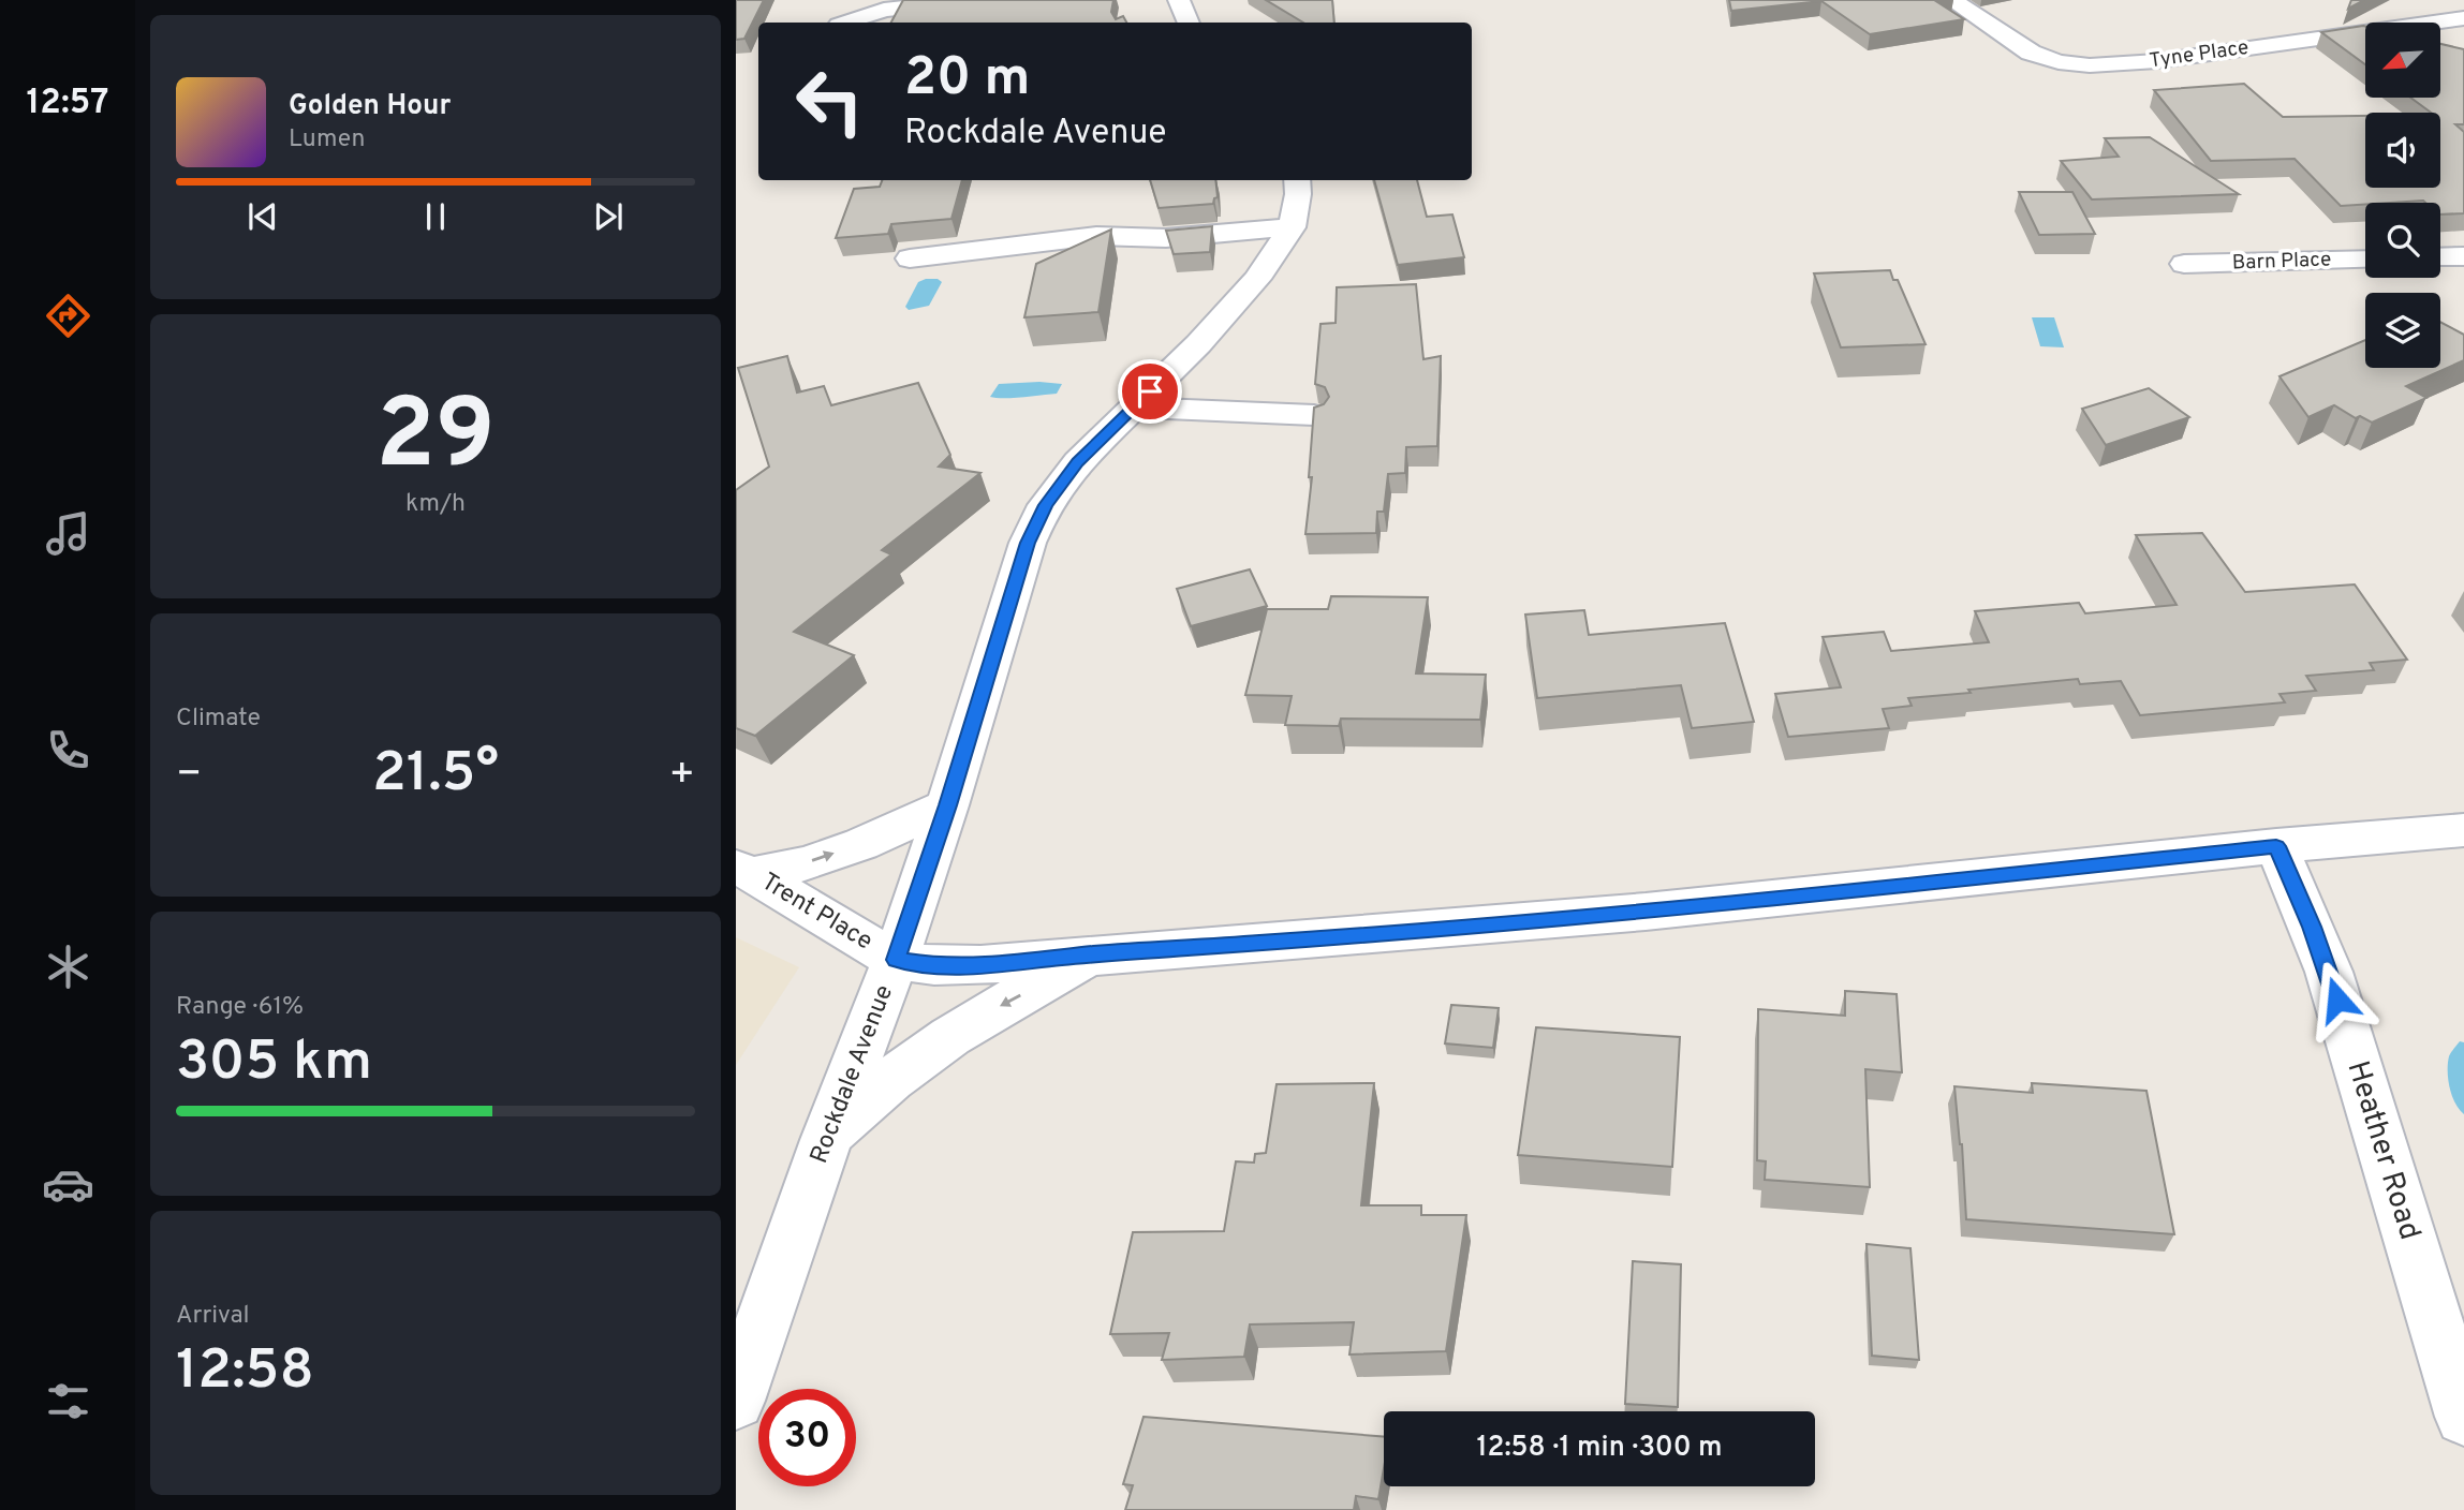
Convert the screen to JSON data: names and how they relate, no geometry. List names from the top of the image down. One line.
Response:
{"streets":{"street":["Tyne Place","Barn Place","Trent Place","Rockdale Avenue","Heather Road"]},"crossings":[["Trent Place","Rockdale Avenue"],["Rockdale Avenue","Heather Road"]],"north":"bottom left","page":{"tabs":"12:57","turn":["20 m","Rockdale Avenue"],"song":["Golden Hour","Lumen"],"tile":[["29","km/h"],"Climate",["Range · 61%","305 km"],["Arrival","12:58"]],"heat":["−","21.5°","+"],"limit":"30","trip":"12:58 · 1 min · 300 m"}}
